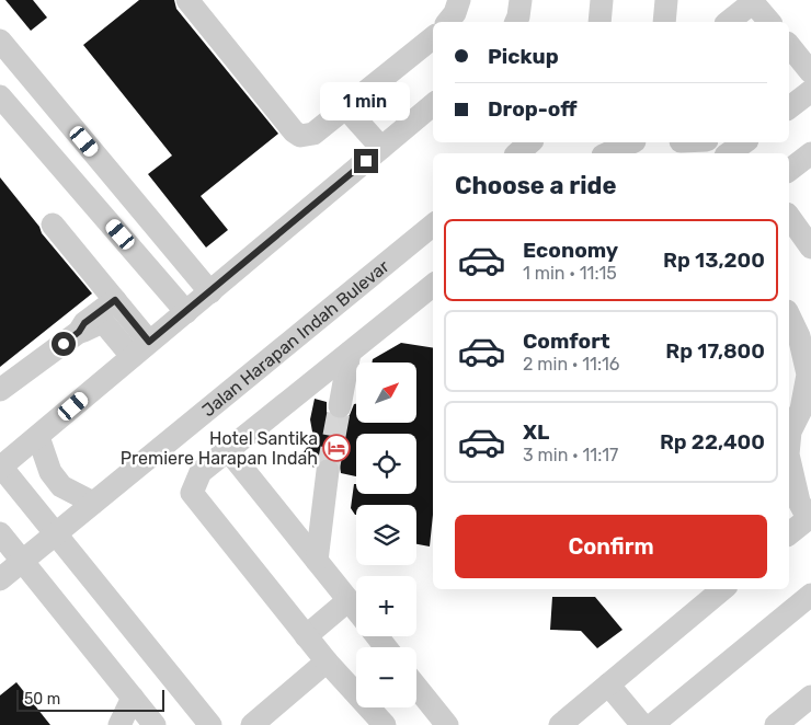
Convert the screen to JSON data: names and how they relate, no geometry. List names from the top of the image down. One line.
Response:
{"streets":{"street":["Jalan Harapan Indah Bulevar"]},"places":{"hotel":["Hotel Santika Premiere Harapan Indah"]},"scale_bar":"50 m","north":"top right","page":{"banner":["Pickup","Drop-off"],"bubble":"1 min","heading":"Choose a ride","list":[{"name":"Economy","note":"1 min · 11:15","value":"Rp 13,200"},{"name":"Comfort","note":"2 min · 11:16","value":"Rp 17,800"},{"name":"XL","note":"3 min · 11:17","value":"Rp 22,400"}],"map_buttons":["+","−"],"buttons":"Confirm","scale":"50 m"}}
